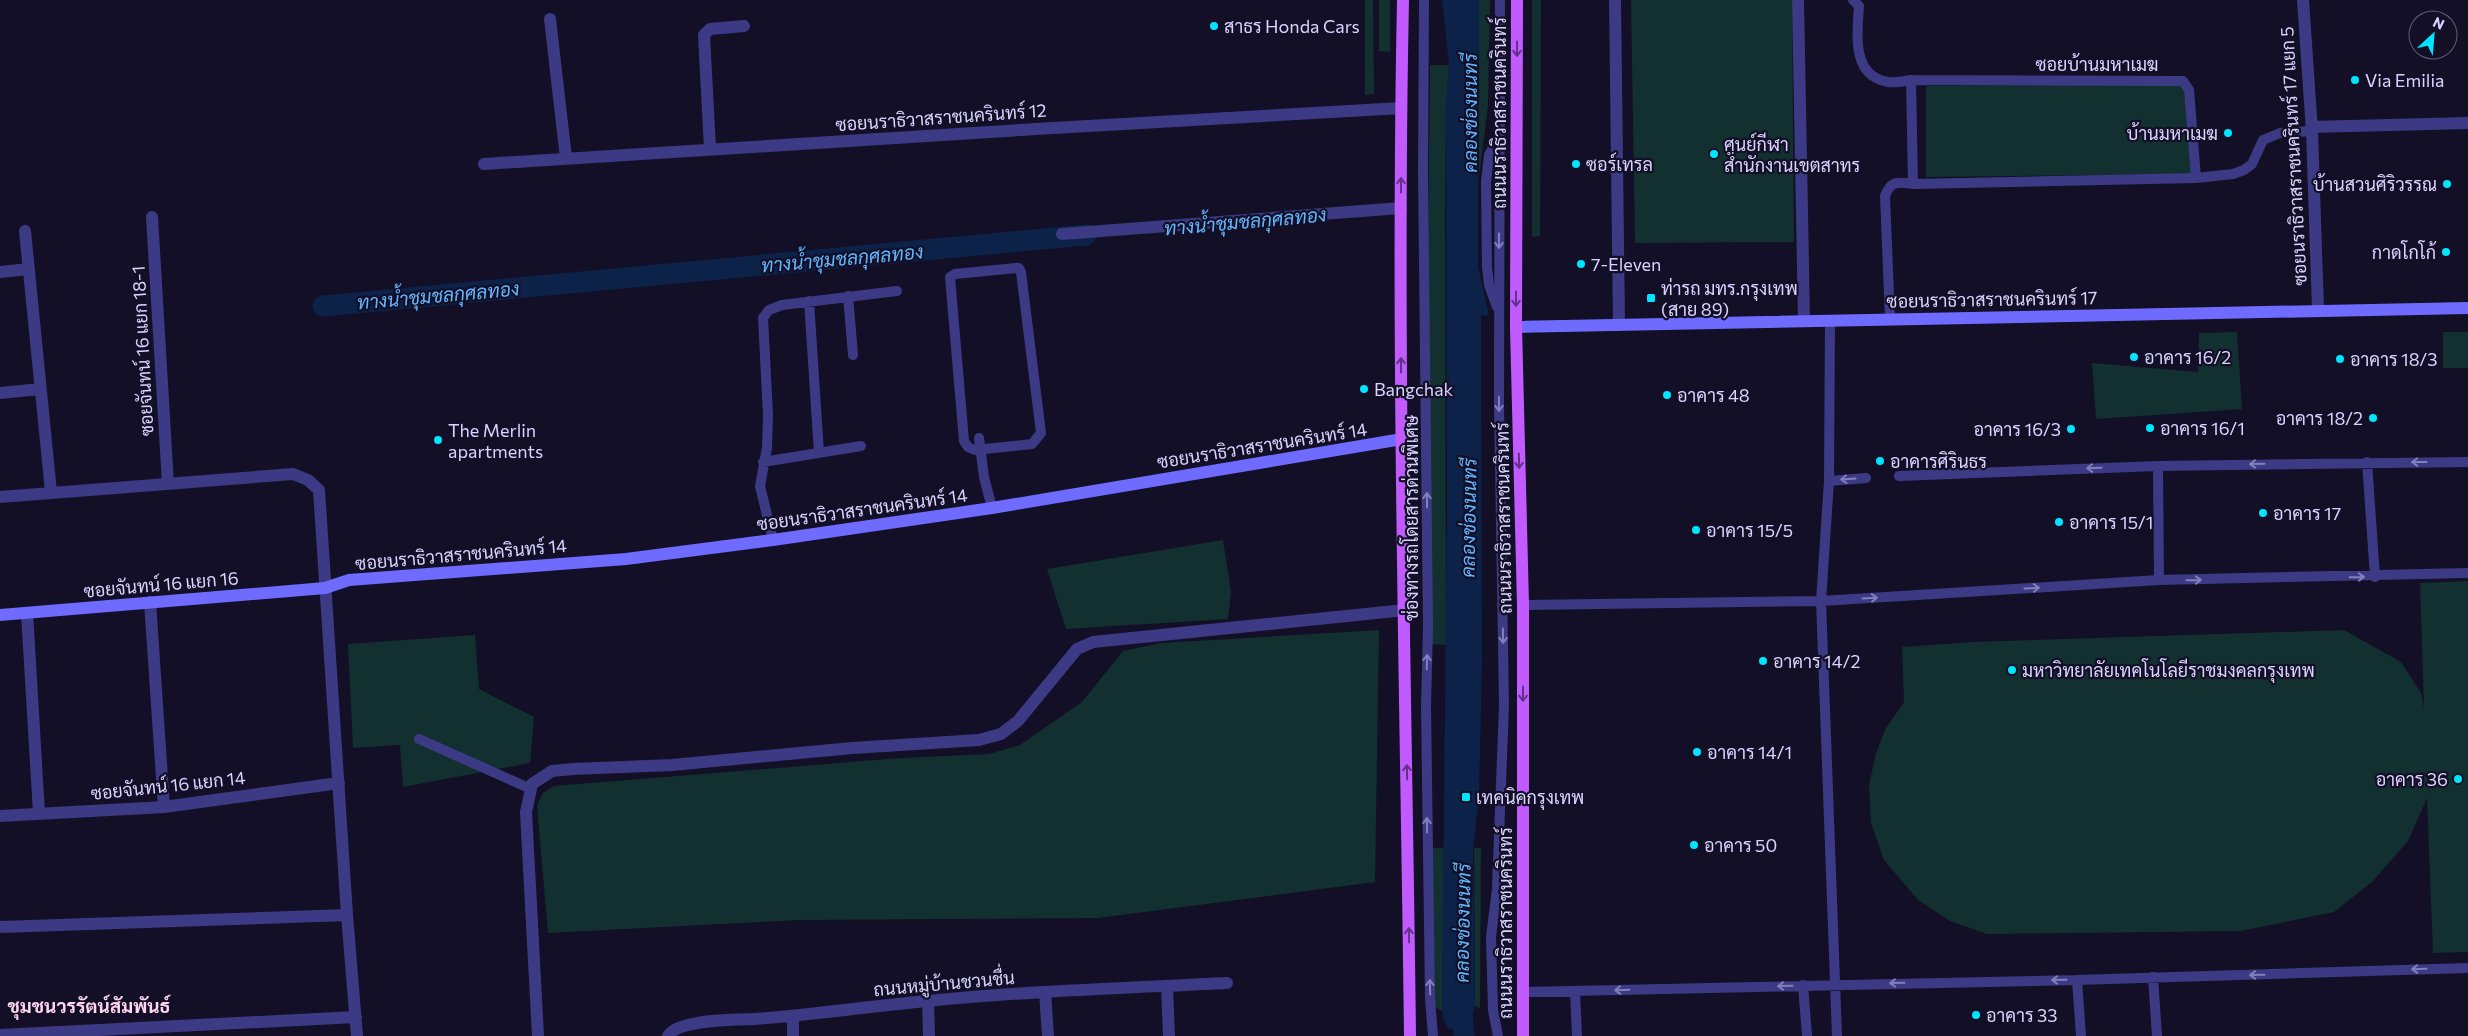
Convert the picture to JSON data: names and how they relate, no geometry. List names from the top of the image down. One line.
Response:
{"streets":{"main road":["ถนนนราธิวาสราชนครินทร์"],"street":["ซอยนราธิวาสราชนครินทร์ 12","ซอยนราธิวาสราชนครินทร์ 17 แยก 5","ซอยนราธิวาสราชนครินทร์ 17","ซอยจันทน์ 16 แยก 18-1","ซอยนราธิวาสราชนครินทร์ 14","ซอยจันทน์ 16 แยก 16","ซอยจันทน์ 16 แยก 14","ถนนหมู่บ้านชวนชื่น"],"lane":["ซอยบ้านมหาเมฆ","ช่องทางรถโดยสารด่วนพิเศษ"]},"crossings":[["ถนนนราธิวาสราชนครินทร์","ซอยนราธิวาสราชนครินทร์ 17"],["ซอยนราธิวาสราชนครินทร์ 17 แยก 5","ซอยนราธิวาสราชนครินทร์ 17"],["ซอยนราธิวาสราชนครินทร์ 14","ซอยจันทน์ 16 แยก 16"]],"one_way":["ถนนนราธิวาสราชนครินทร์"],"districts":["ชุมชนวรรัตน์สัมพันธ์"],"water":["คลองช่องนนทรี","ทางน้ำชุมชลกุศลทอง"],"places":{"other":["สาธร Honda Cars","Via Emilia","บ้านมหาเมฆ","ศูนย์กีฬา สำนักงานเขตสาทร","ซอร์เทรล","บ้านสวนศิริวรรณ","กาดโกโก้","7-Eleven","อาคาร 16/2","อาคาร 18/3","Bangchak","อาคาร 48","อาคาร 18/2","อาคาร 16/1","อาคาร 16/3","The Merlin apartments","อาคารศิรินธร","อาคาร 17","อาคาร 15/1","อาคาร 15/5","อาคาร 14/2","มหาวิทยาลัยเทคโนโลยีราชมงคลกรุงเทพ","อาคาร 14/1","อาคาร 36","อาคาร 50","อาคาร 33"],"transit":["ท่ารถ มทร.กรุงเทพ (สาย 89)","เทคนิคกรุงเทพ"]},"north":"top right"}
